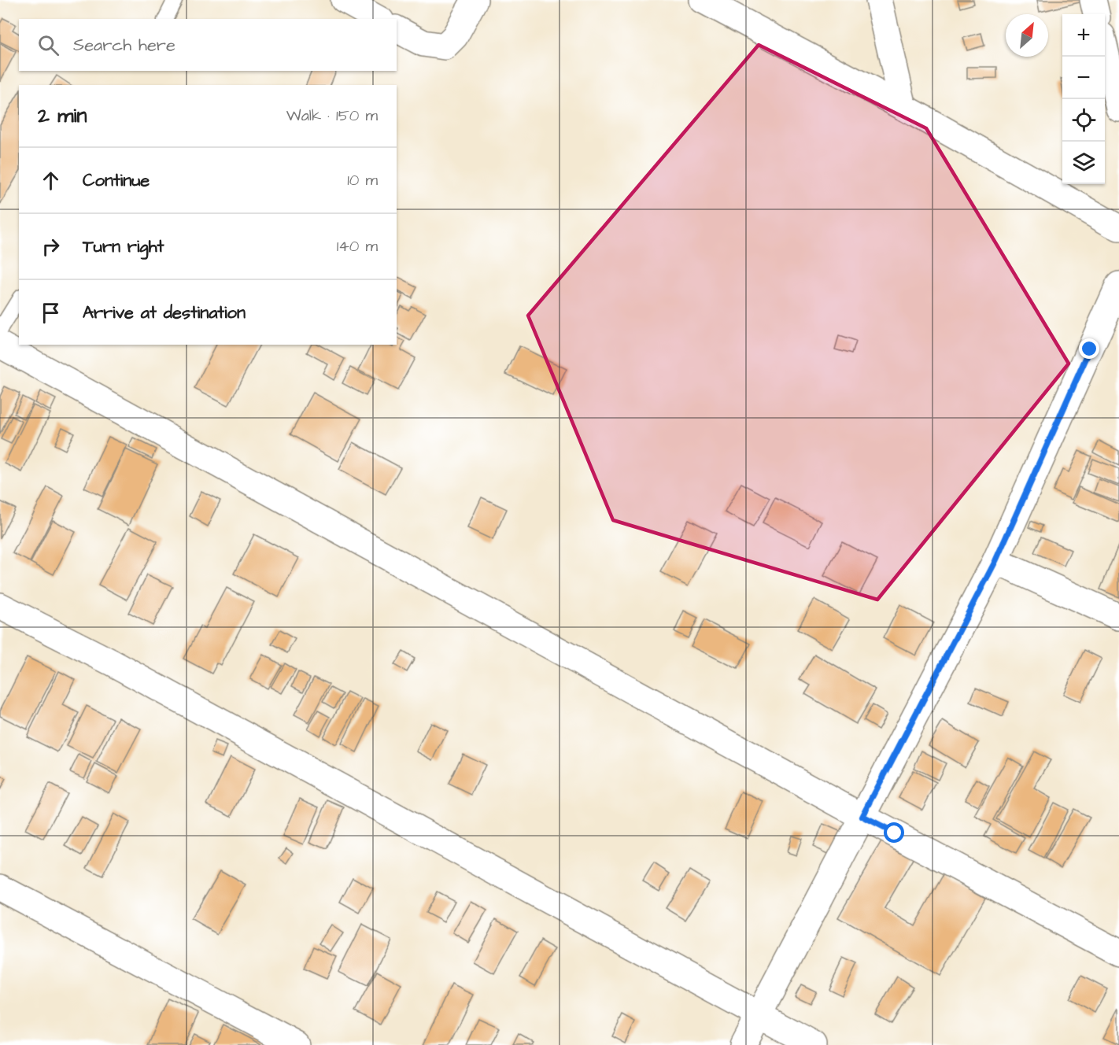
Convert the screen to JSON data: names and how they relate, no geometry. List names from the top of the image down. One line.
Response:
{"north":"top right","page":{"map_buttons":["+","−"],"search":"Search here","heading":["2 min","Walk · 150 m"],"list":[["Continue","10 m"],["Turn right","140 m"],"Arrive at destination"]}}
